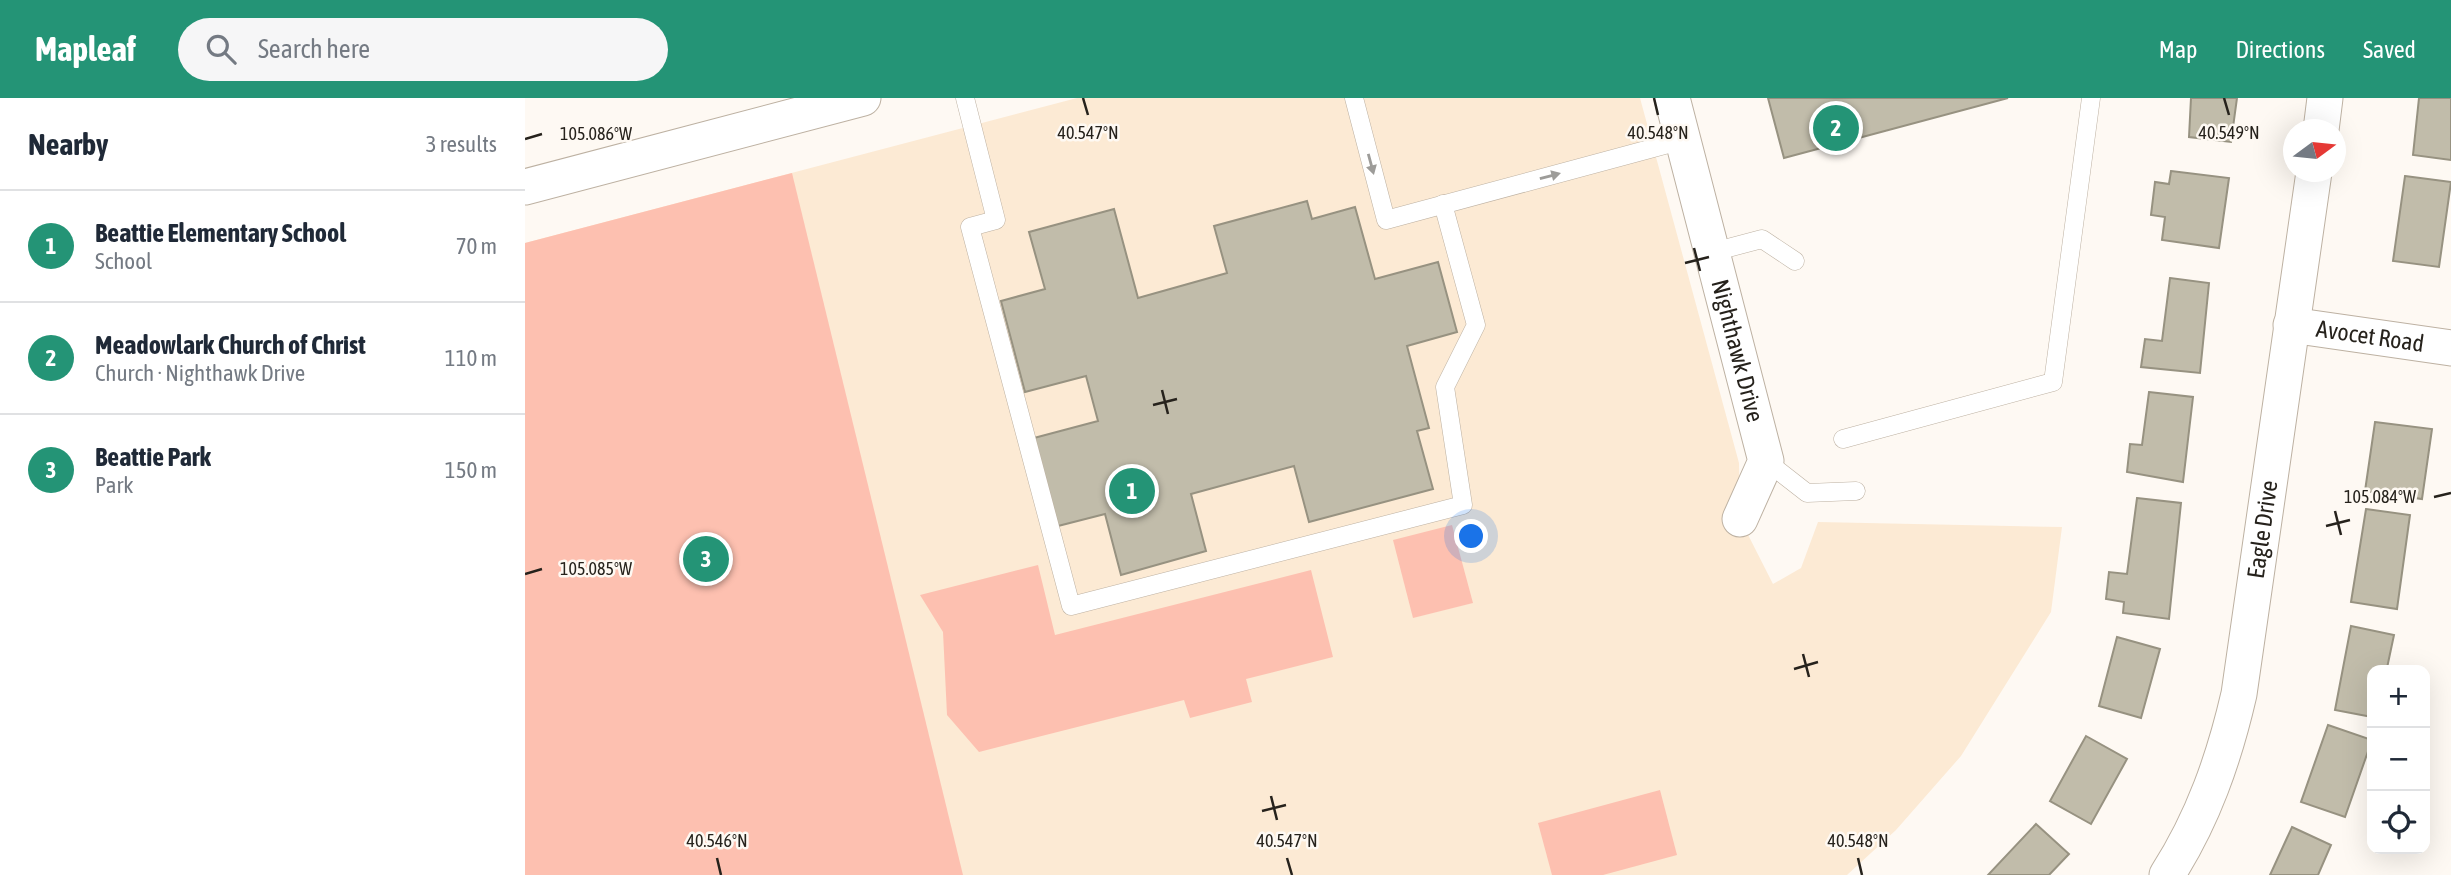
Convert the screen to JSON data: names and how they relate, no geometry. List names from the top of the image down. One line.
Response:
{"streets":{"street":["Avocet Road","Nighthawk Drive","Eagle Drive"]},"crossings":[["Avocet Road","Eagle Drive"]],"north":"right","page":{"header":"Mapleaf","search":"Search here","nav":["Map","Directions","Saved"],"heading":["Nearby","3 results"],"pins":["2","1","3"],"list":[{"mark":"1","name":"Beattie Elementary School","note":"School","value":"70 m"},{"mark":"2","name":"Meadowlark Church of Christ","note":"Church · Nighthawk Drive","value":"110 m"},{"mark":"3","name":"Beattie Park","note":"Park","value":"150 m"}],"map_buttons":["+","−"]},"coordinates":["40.547°N","40.548°N","40.549°N","105.086°W","105.084°W","105.085°W","40.546°N"]}
